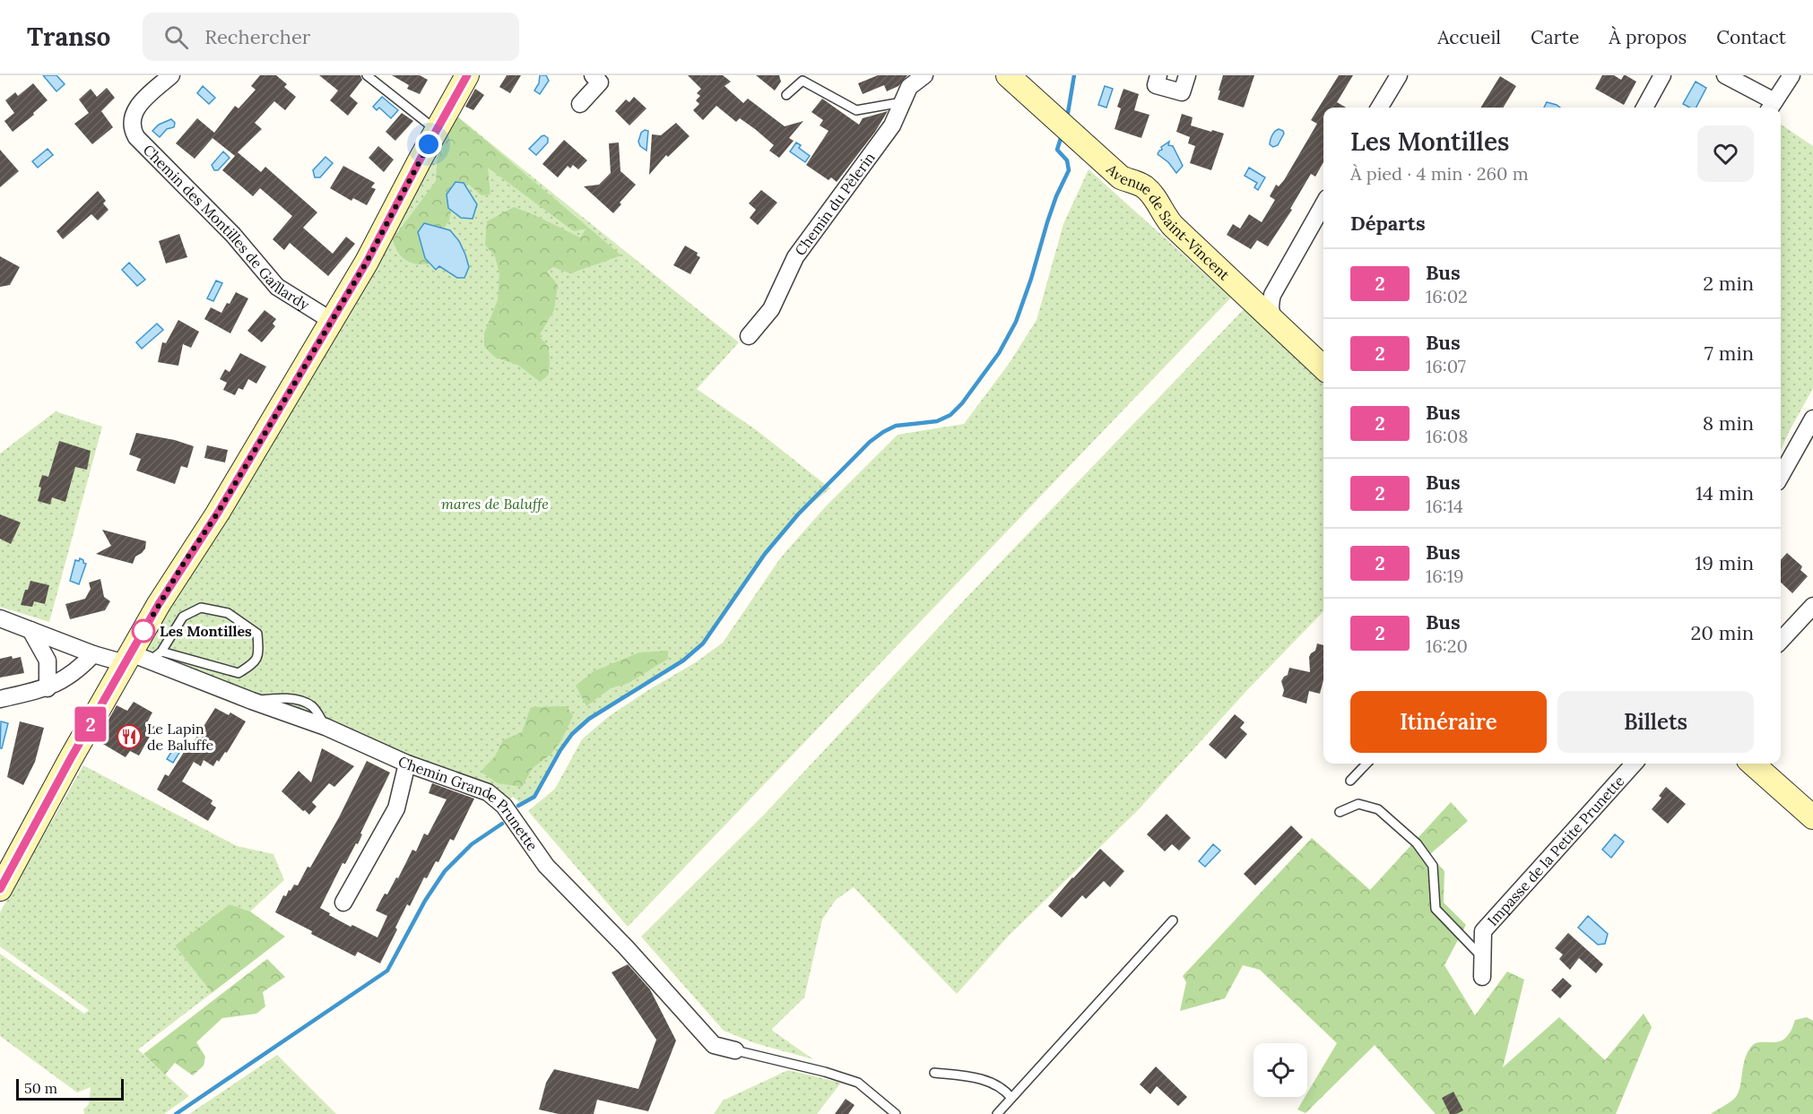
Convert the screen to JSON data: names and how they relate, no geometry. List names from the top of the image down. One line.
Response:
{"streets":{"street":["Chemin du Pèlerin","Avenue de Saint-Vincent","Chemin des Montilles de Gaillardy","Chemin Grande Prunette","Impasse de la Petite Prunette"]},"parks":["mares de Baluffe"],"places":{"other":["Les Montilles"],"restaurant":["Le Lapin de Baluffe"]},"lines":["bus line 2"],"scale_bar":"50 m","page":{"header":"Transo","search":"Rechercher","nav":["Accueil","Carte","À propos","Contact"],"on_map":"2","heading":[["Les Montilles","À pied · 4 min · 260 m"],"Départs"],"list":[{"mark":"2","name":"Bus","note":"16:02","value":"2 min"},{"mark":"2","name":"Bus","note":"16:07","value":"7 min"},{"mark":"2","name":"Bus","note":"16:08","value":"8 min"},{"mark":"2","name":"Bus","note":"16:14","value":"14 min"},{"mark":"2","name":"Bus","note":"16:19","value":"19 min"},{"mark":"2","name":"Bus","note":"16:20","value":"20 min"}],"buttons":["Itinéraire","Billets"],"scale":"50 m"}}
